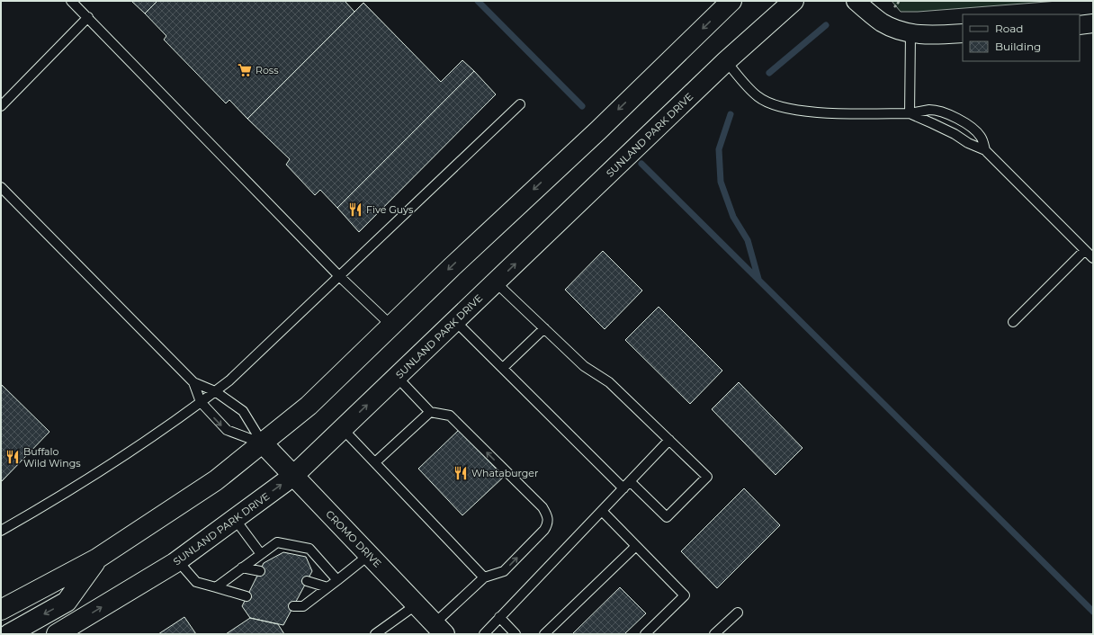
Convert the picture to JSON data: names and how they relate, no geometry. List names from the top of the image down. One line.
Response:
{"streets":{"main road":["SUNLAND PARK DRIVE","CROMO DRIVE"]},"crossings":[["SUNLAND PARK DRIVE","CROMO DRIVE"]],"places":{"supermarket":["Ross"],"restaurant":["Five Guys","Buffalo Wild Wings","Whataburger"]},"legend":["Road","Building"]}
